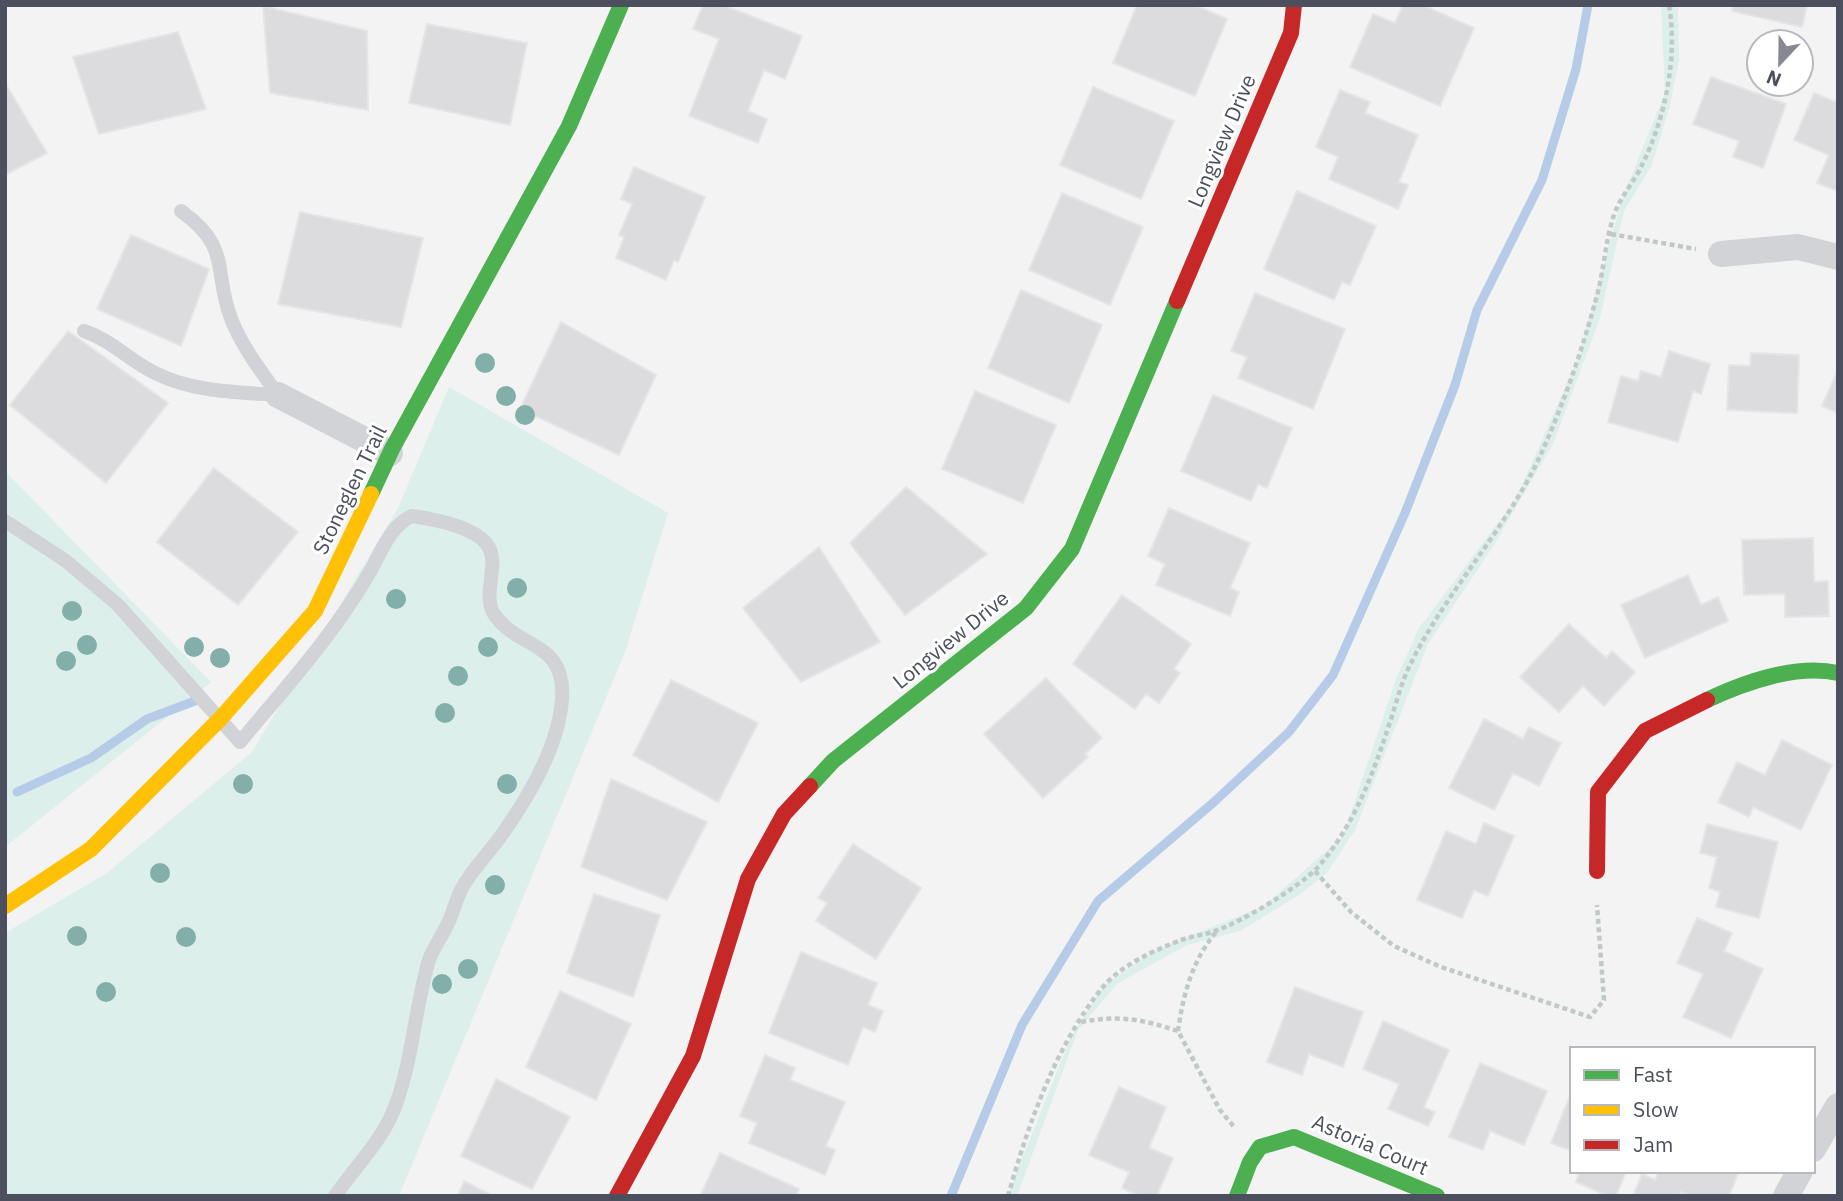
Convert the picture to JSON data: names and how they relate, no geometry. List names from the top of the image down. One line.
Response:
{"streets":{"street":["Longview Drive","Stoneglen Trail","Astoria Court"]},"legend":["Fast","Slow","Jam"],"north":"bottom"}
